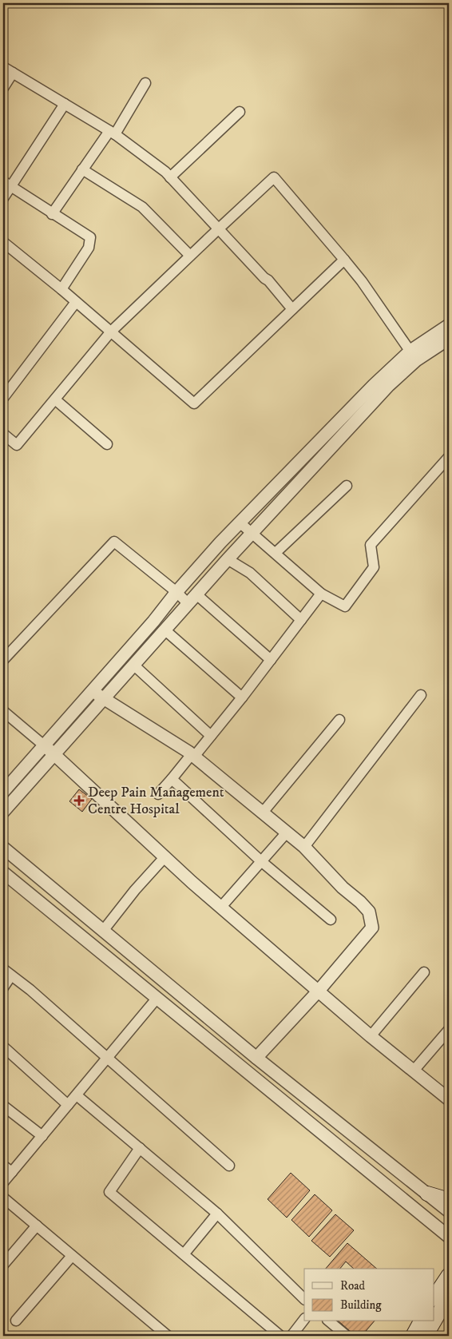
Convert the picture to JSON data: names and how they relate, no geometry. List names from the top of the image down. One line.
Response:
{"places":{"health":["Deep Pain Management Centre Hospital"]},"legend":["Road","Building"]}
